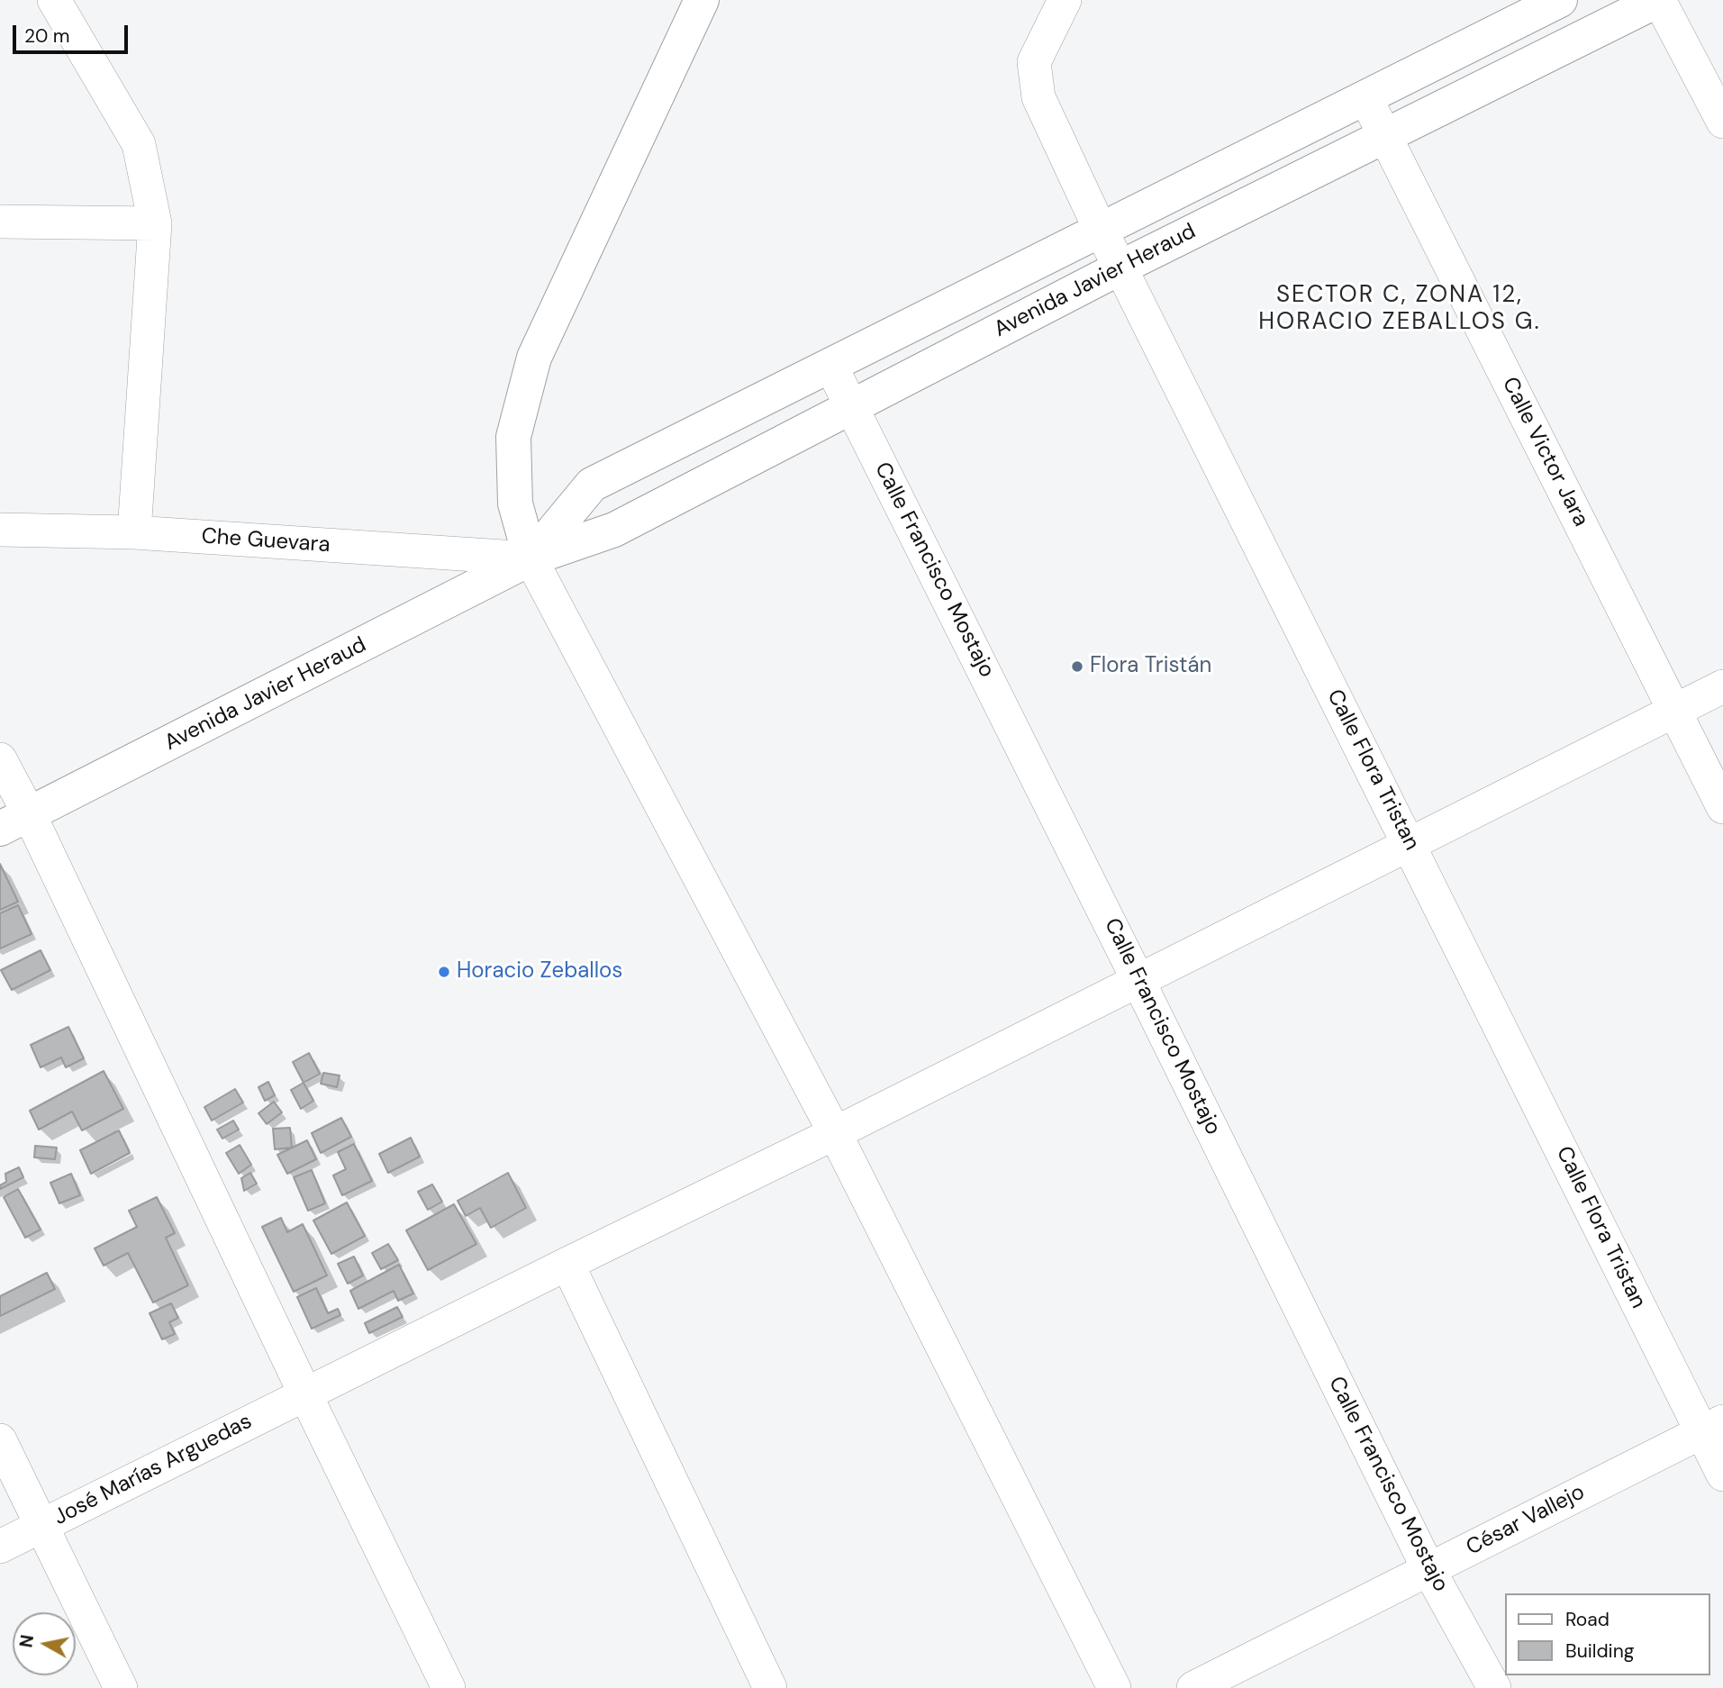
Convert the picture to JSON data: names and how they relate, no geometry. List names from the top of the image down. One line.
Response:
{"streets":{"street":["Avenida Javier Heraud","Calle Victor Jara","Che Guevara","Calle Francisco Mostajo","Calle Flora Tristan","José Marías Arguedas","César Vallejo"]},"crossings":[["Avenida Javier Heraud","Calle Victor Jara"],["Avenida Javier Heraud","Che Guevara"],["Avenida Javier Heraud","Calle Francisco Mostajo"],["Avenida Javier Heraud","Calle Flora Tristan"],["Calle Victor Jara","José Marías Arguedas"],["Calle Francisco Mostajo","José Marías Arguedas"],["Calle Francisco Mostajo","César Vallejo"],["Calle Flora Tristan","José Marías Arguedas"],["Calle Flora Tristan","César Vallejo"]],"districts":["SECTOR C, ZONA 12, HORACIO ZEBALLOS G."],"places":["Flora Tristán","Horacio Zeballos"],"legend":["Road","Building"],"scale_bar":"20 m","north":"left"}
